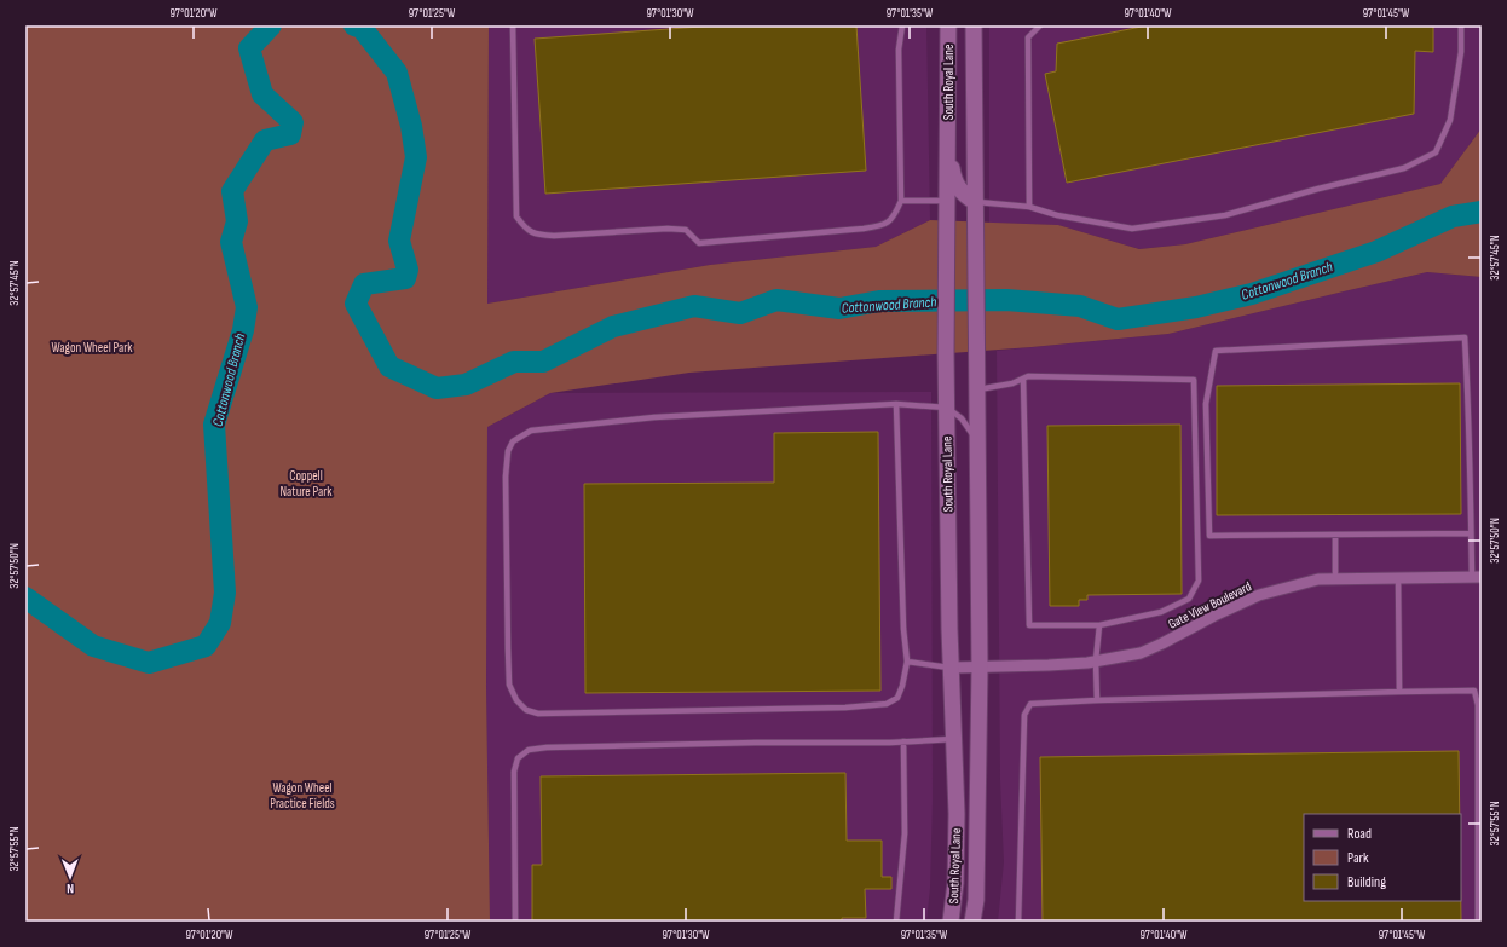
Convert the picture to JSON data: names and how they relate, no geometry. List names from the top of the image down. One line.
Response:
{"streets":{"main road":["South Royal Lane"],"street":["Gate View Boulevard"]},"crossings":[["South Royal Lane","Gate View Boulevard"]],"water":["Cottonwood Branch"],"parks":["Wagon Wheel Park","Coppell Nature Park","Wagon Wheel Practice Fields"],"legend":["Road","Park","Building"],"north":"bottom","coordinates":["97°01'20\"W","97°01'25\"W","97°01'30\"W","97°01'35\"W","97°01'40\"W","97°01'45\"W","32°57'45\"N","32°57'50\"N","32°57'55\"N"]}
